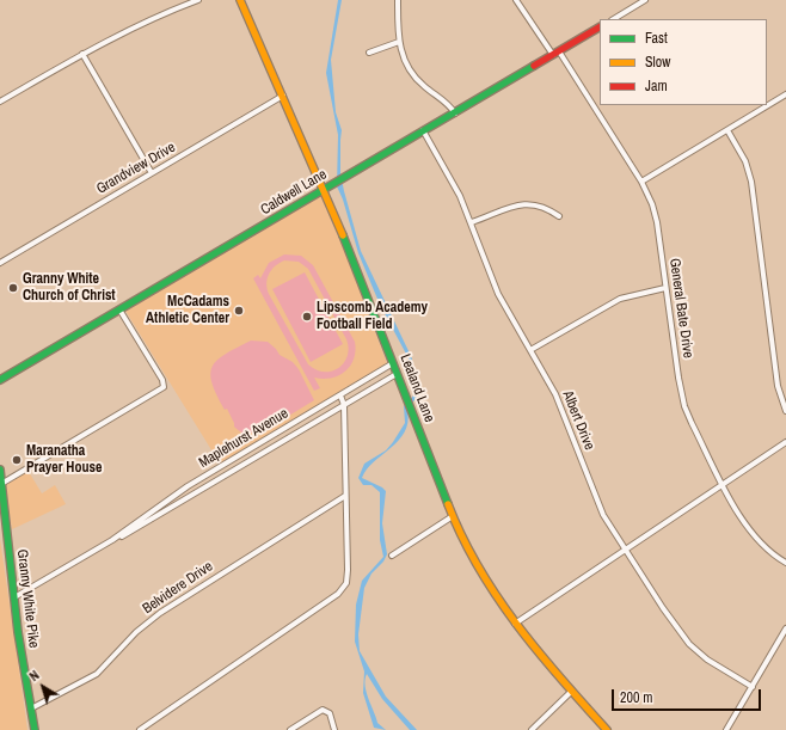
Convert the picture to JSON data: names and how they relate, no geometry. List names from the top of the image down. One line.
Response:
{"streets":{"street":["Grandview Drive","Caldwell Lane","General Bate Drive","Lealand Lane","Albert Drive","Maplehurst Avenue","Belvidere Drive","Granny White Pike"]},"crossings":[["Grandview Drive","Lealand Lane"],["Caldwell Lane","General Bate Drive"],["Caldwell Lane","Lealand Lane"],["Caldwell Lane","Albert Drive"],["Lealand Lane","Maplehurst Avenue"],["Maplehurst Avenue","Granny White Pike"],["Belvidere Drive","Granny White Pike"]],"places":["Granny White Church of Christ","McCadams Athletic Center","Lipscomb Academy Football Field","Maranatha Prayer House"],"legend":["Fast","Slow","Jam"],"scale_bar":"200 m","north":"top left"}
